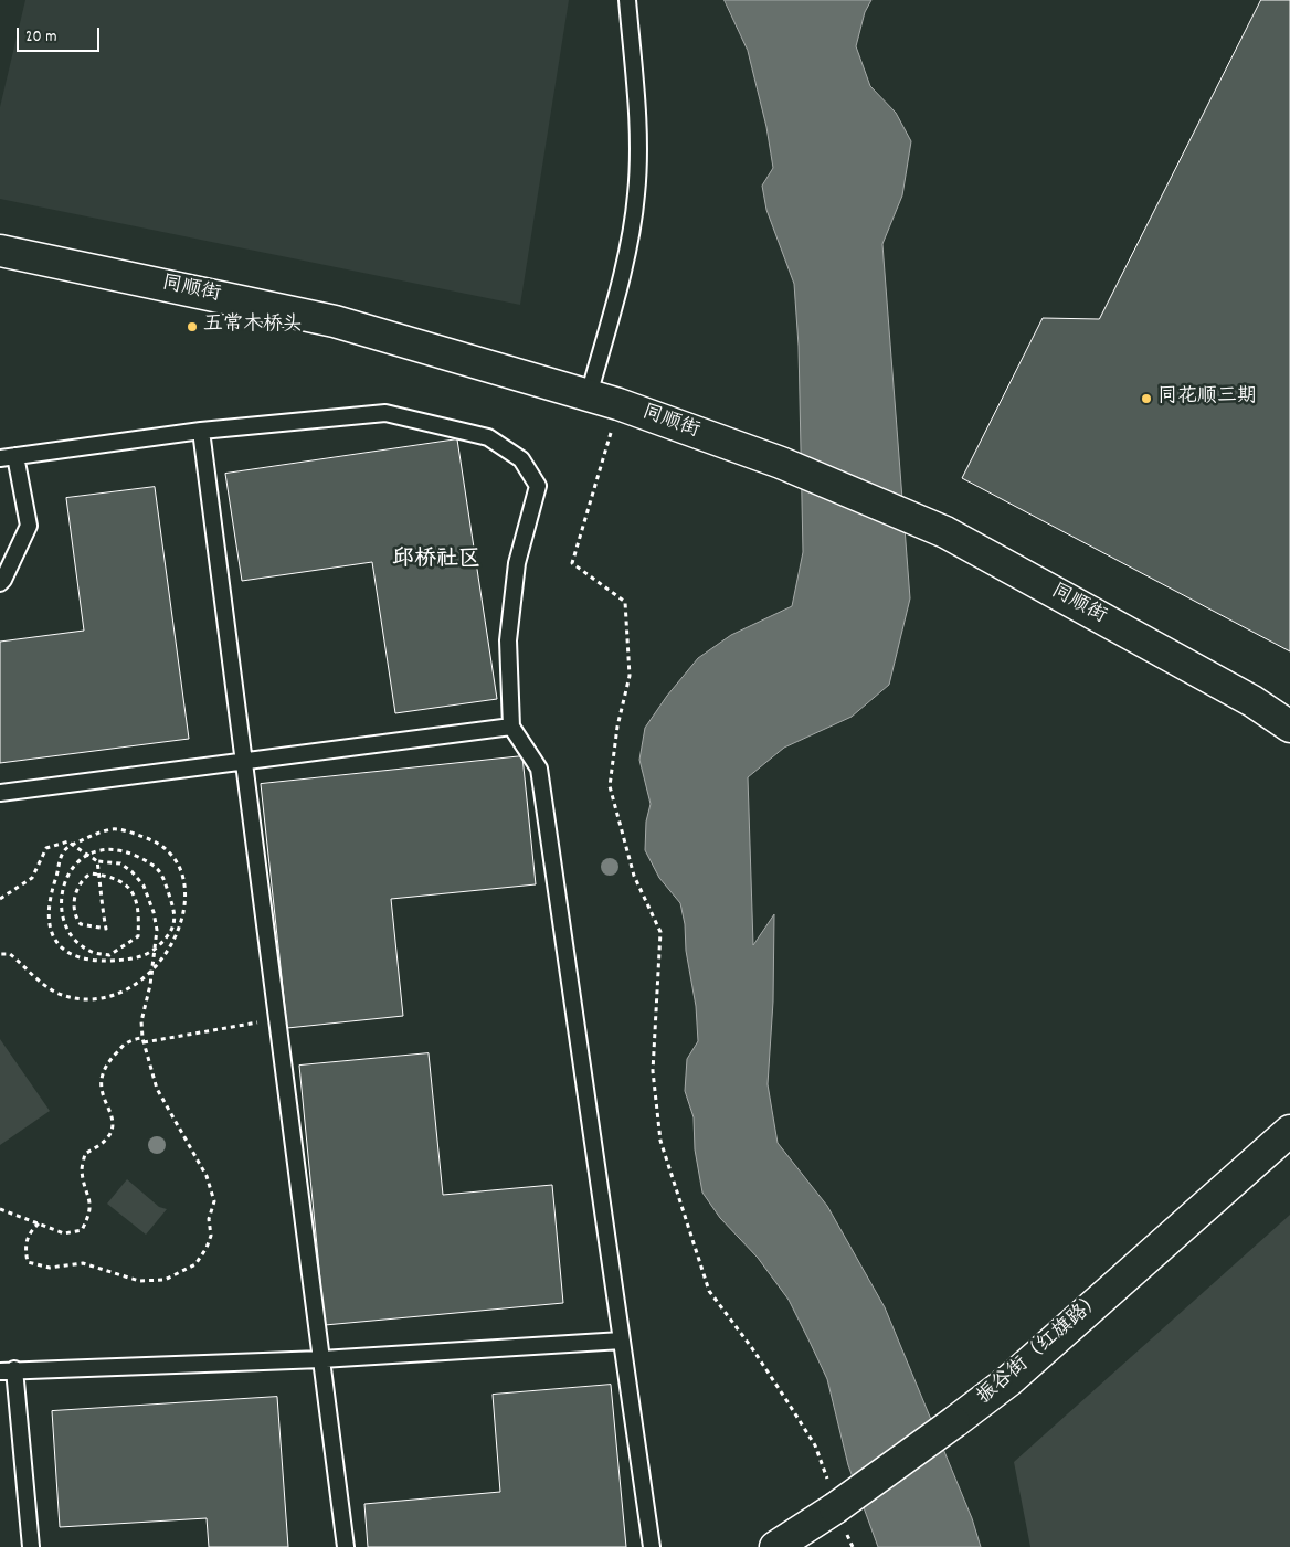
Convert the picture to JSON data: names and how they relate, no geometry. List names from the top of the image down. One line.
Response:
{"streets":{"street":["同顺街","振谷街（红旗路）"]},"districts":["邱桥社区"],"places":["五常木桥头","同花顺三期"],"scale_bar":"20 m"}
